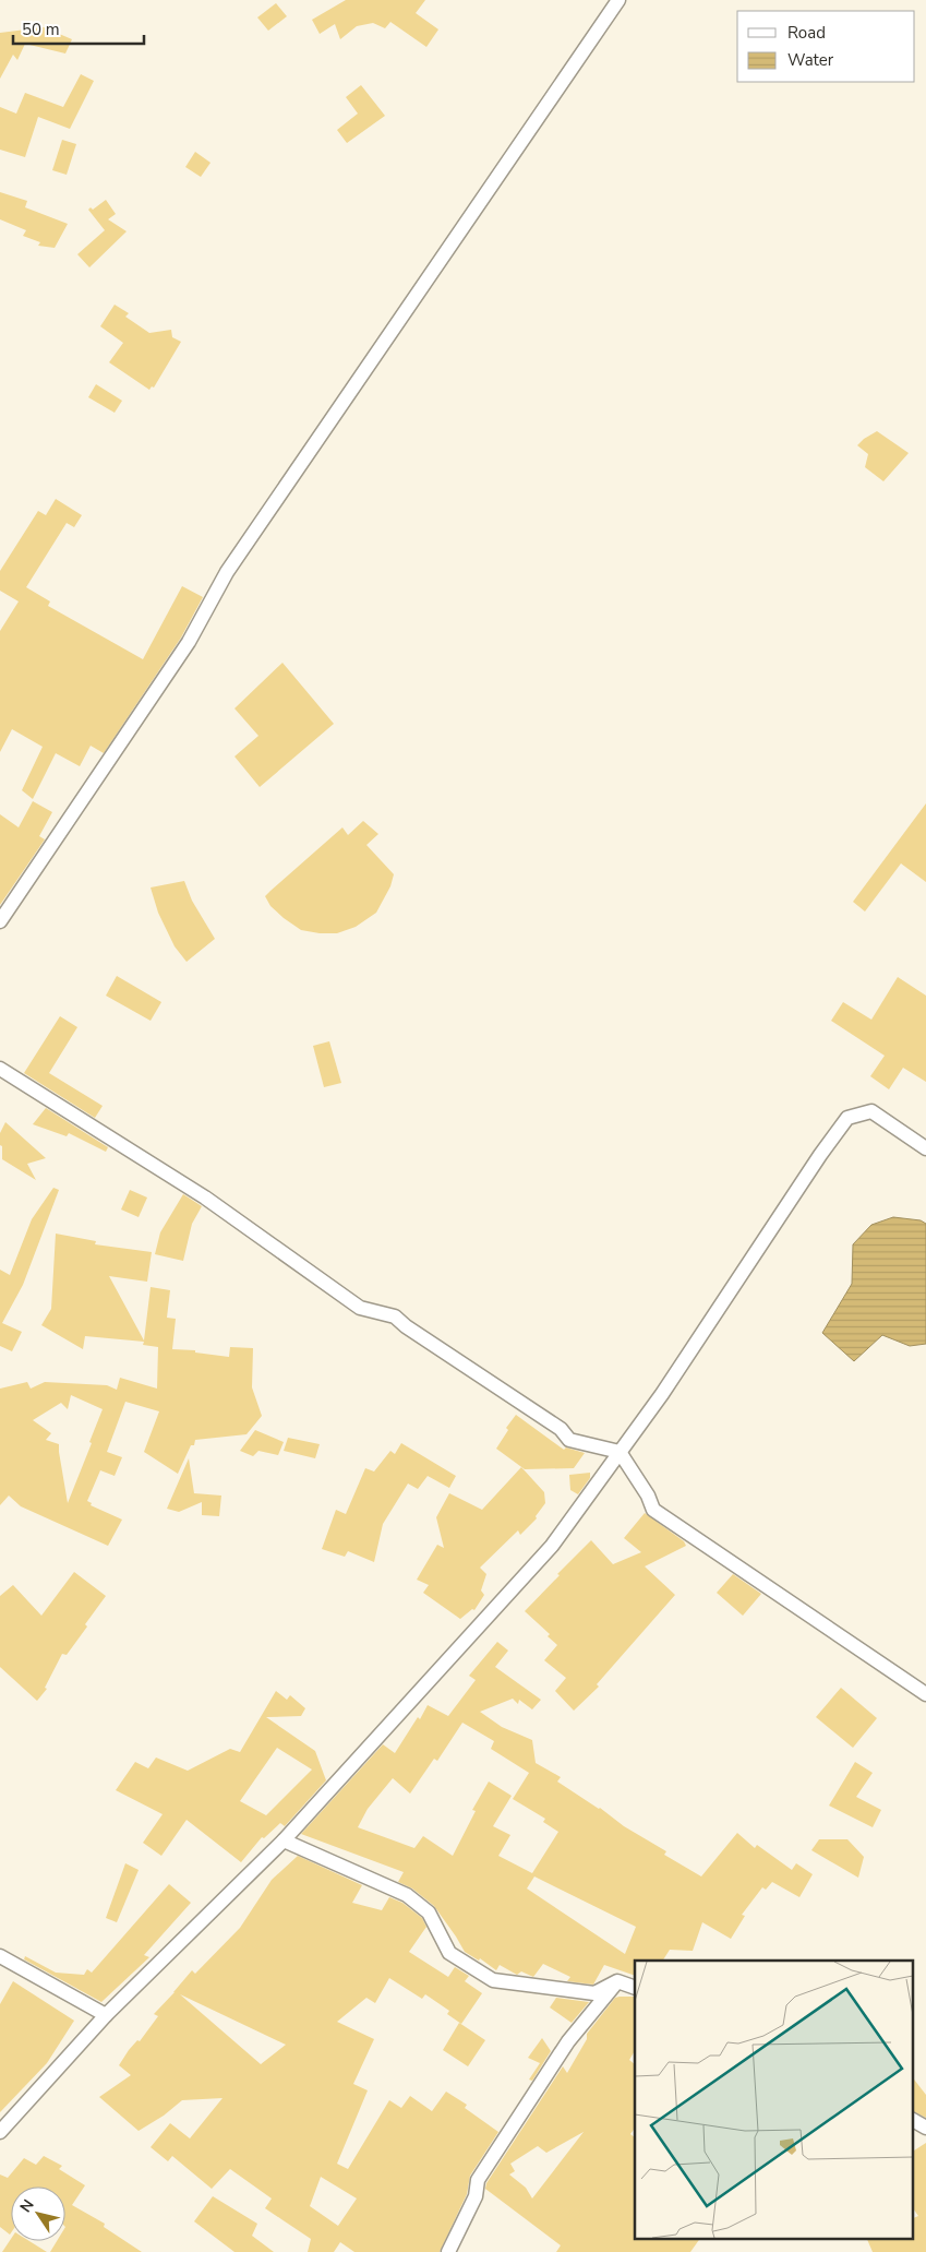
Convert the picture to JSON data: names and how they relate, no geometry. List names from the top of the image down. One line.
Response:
{"legend":["Road","Water"],"scale_bar":"50 m","north":"top left"}
